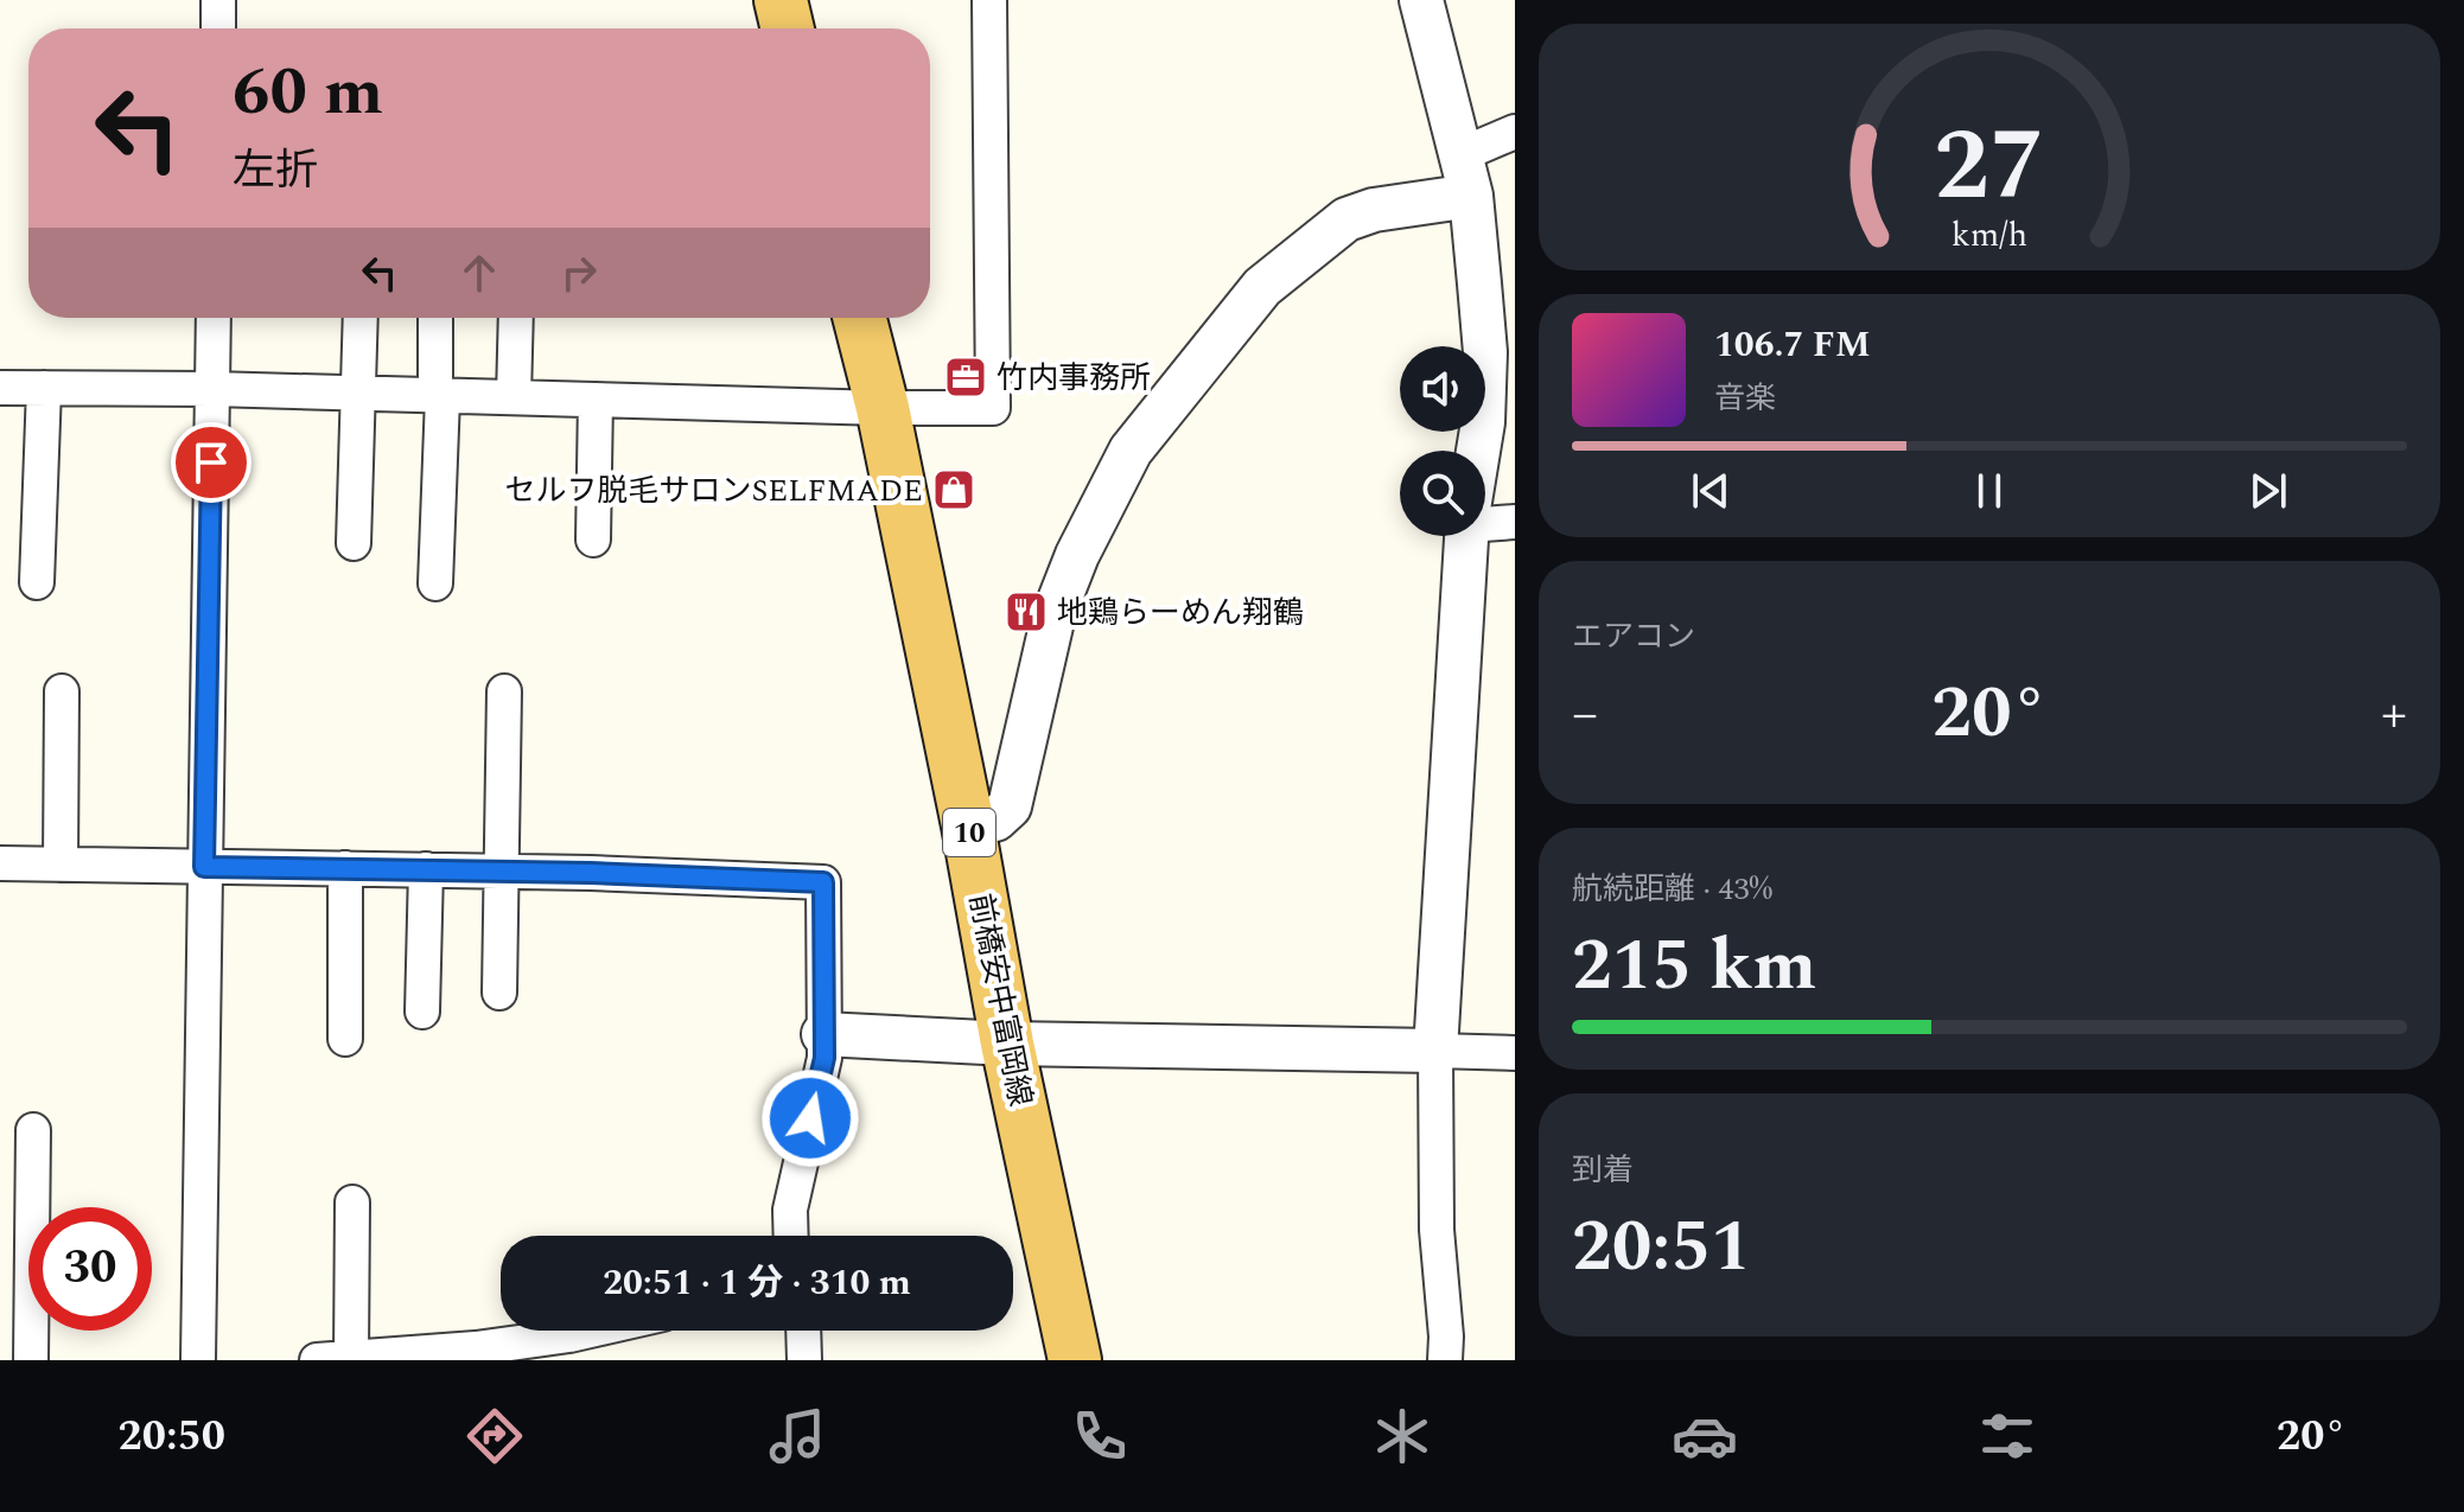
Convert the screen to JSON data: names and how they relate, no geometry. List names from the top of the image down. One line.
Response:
{"streets":{"main road":["10","前橋安中富岡線"]},"places":{"office":["竹内事務所"],"shop":["セルフ脱毛サロンSELFMADE"],"restaurant":["地鶏らーめん翔鶴"]},"page":{"turn":["60 m","左折"],"song":["106.7 FM","音楽"],"tile":["エアコン",["航続距離 · 43%","215 km"],["到着","20:51"]],"heat":["−","20°","+"],"limit":"30","trip":"20:51 · 1 分 · 310 m","tabs":["20:50","20°"],"gauge":["27","km/h"]}}
